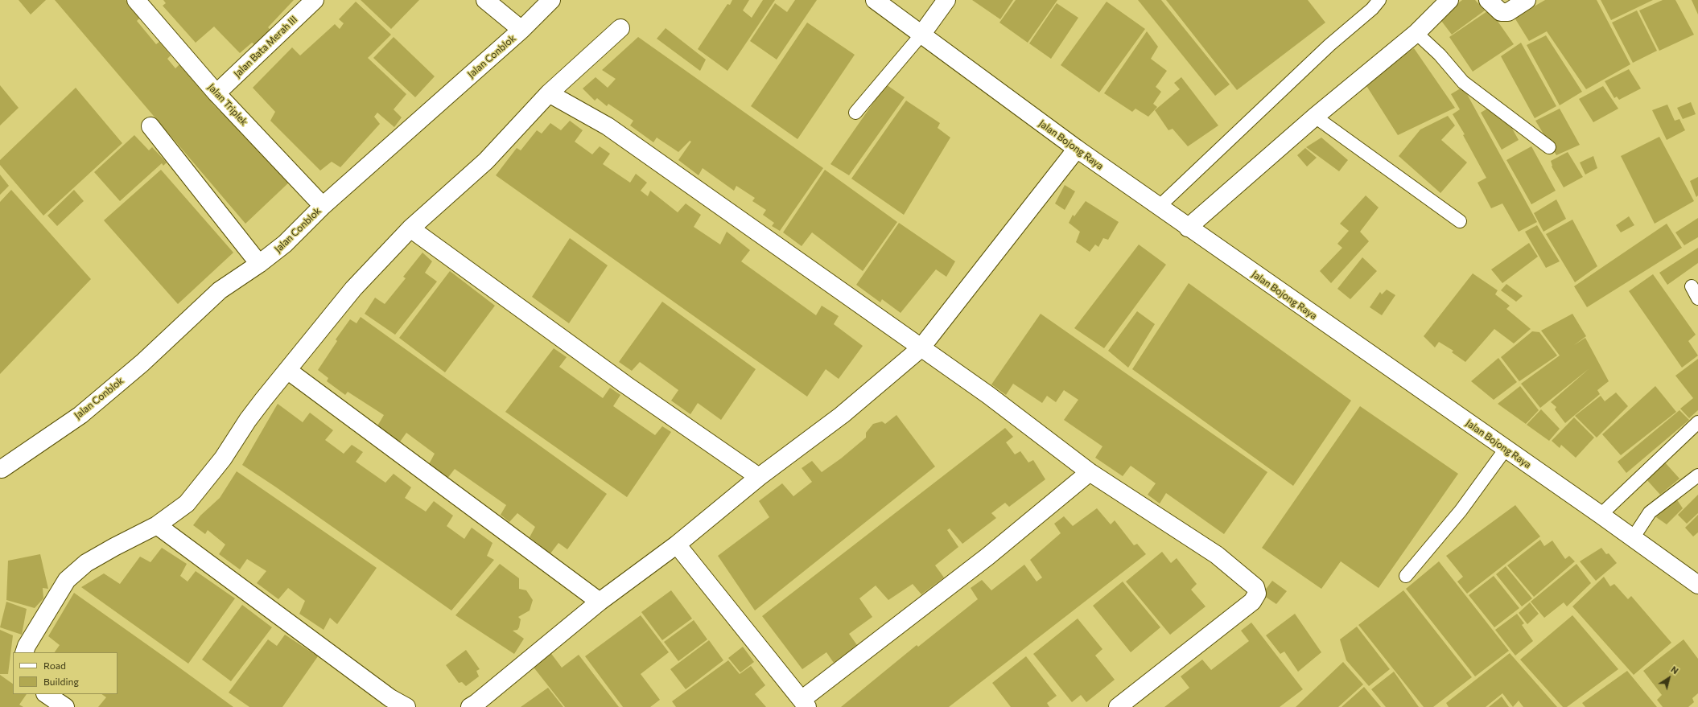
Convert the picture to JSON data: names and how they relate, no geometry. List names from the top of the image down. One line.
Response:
{"streets":{"street":["Jalan Bata Merah III","Jalan Conblok","Jalan Triplek","Jalan Bojong Raya"]},"crossings":[["Jalan Bata Merah III","Jalan Triplek"],["Jalan Conblok","Jalan Triplek"]],"legend":["Road","Building"],"north":"top right"}
